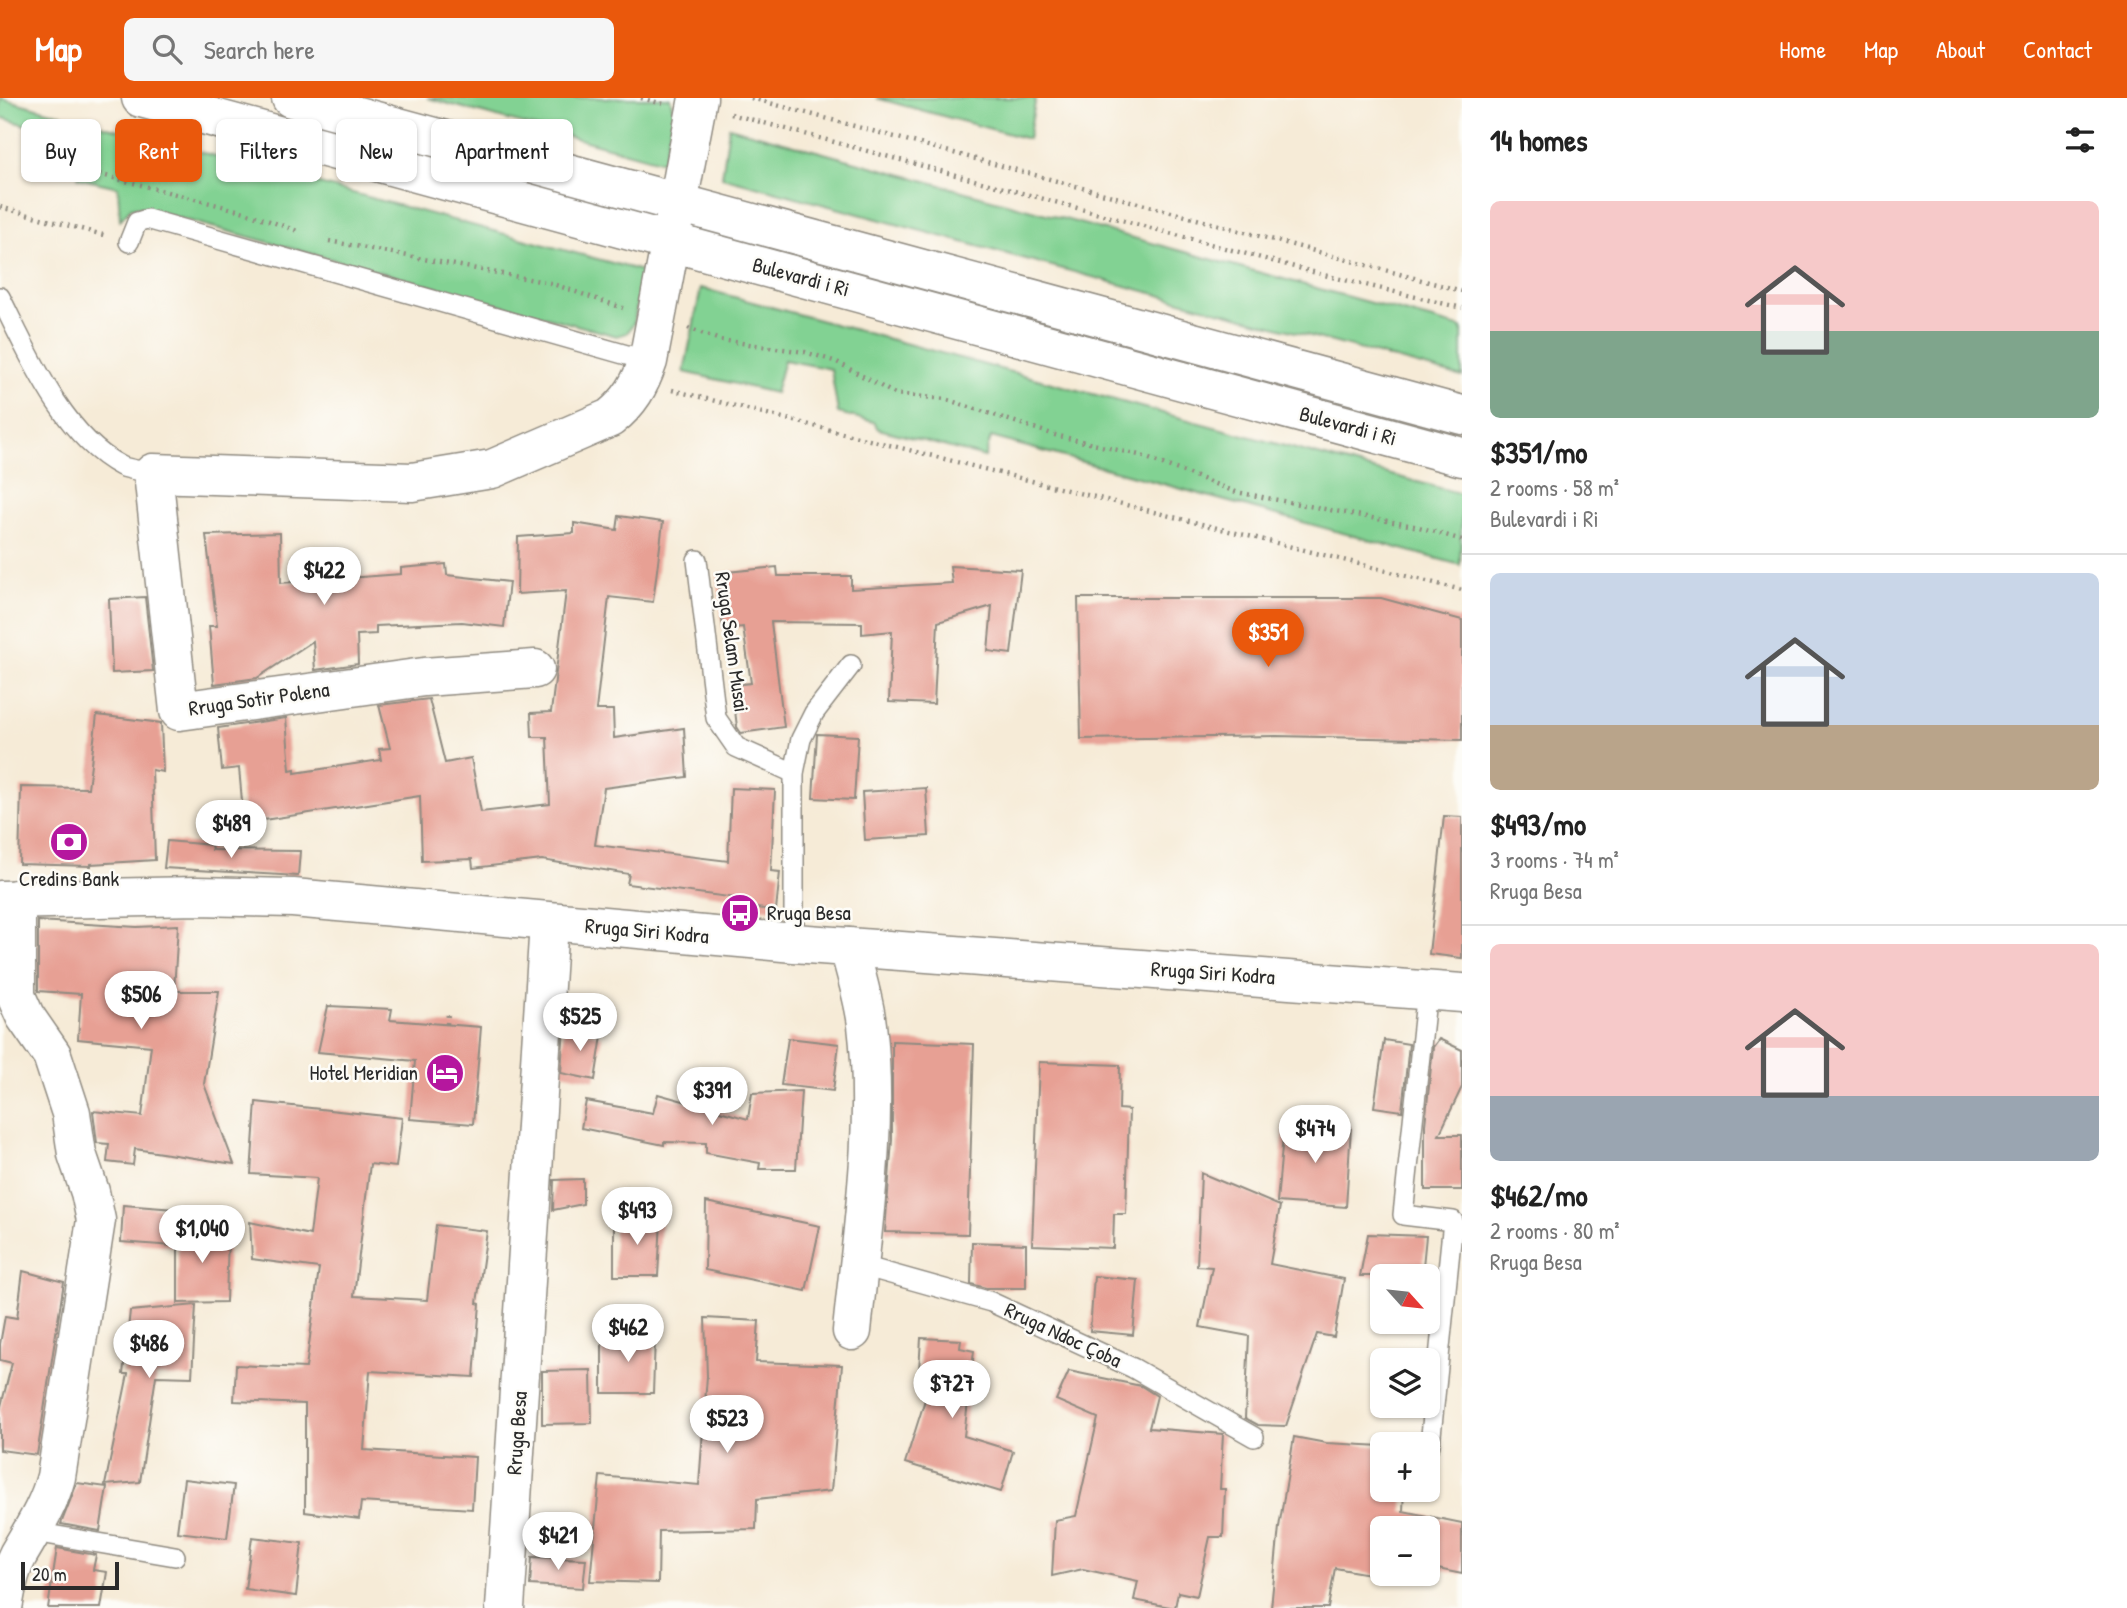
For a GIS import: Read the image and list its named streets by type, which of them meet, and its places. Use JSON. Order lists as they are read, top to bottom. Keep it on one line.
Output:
{"streets":{"street":["Bulevardi i Ri","Rruga Sotir Polena","Rruga Siri Kodra","Rruga Besa"],"lane":["Rruga Selam Musai","Rruga Ndoc Çoba"]},"crossings":[["Rruga Siri Kodra","Rruga Besa"]],"places":{"bank":["Credins Bank"],"bus stop":["Rruga Besa"],"hotel":["Hotel Meridian"]},"scale_bar":"20 m","north":"bottom right","page":{"header":"Map","search":"Search here","nav":["Home","Map","About","Contact"],"heading":"14 homes","chip":["Buy","Rent","Filters","New","Apartment"],"list":[{"name":"$351/mo","note":"2 rooms · 58 m² · Bulevardi i Ri"},{"name":"$493/mo","note":"3 rooms · 74 m² · Rruga Besa"},{"name":"$462/mo","note":"2 rooms · 80 m² · Rruga Besa"}],"price":["$422","$351","$489","$506","$525","$391","$474","$493","$1,040","$462","$486","$727","$523","$421"],"map_buttons":["+","−"],"scale":"20 m"}}
